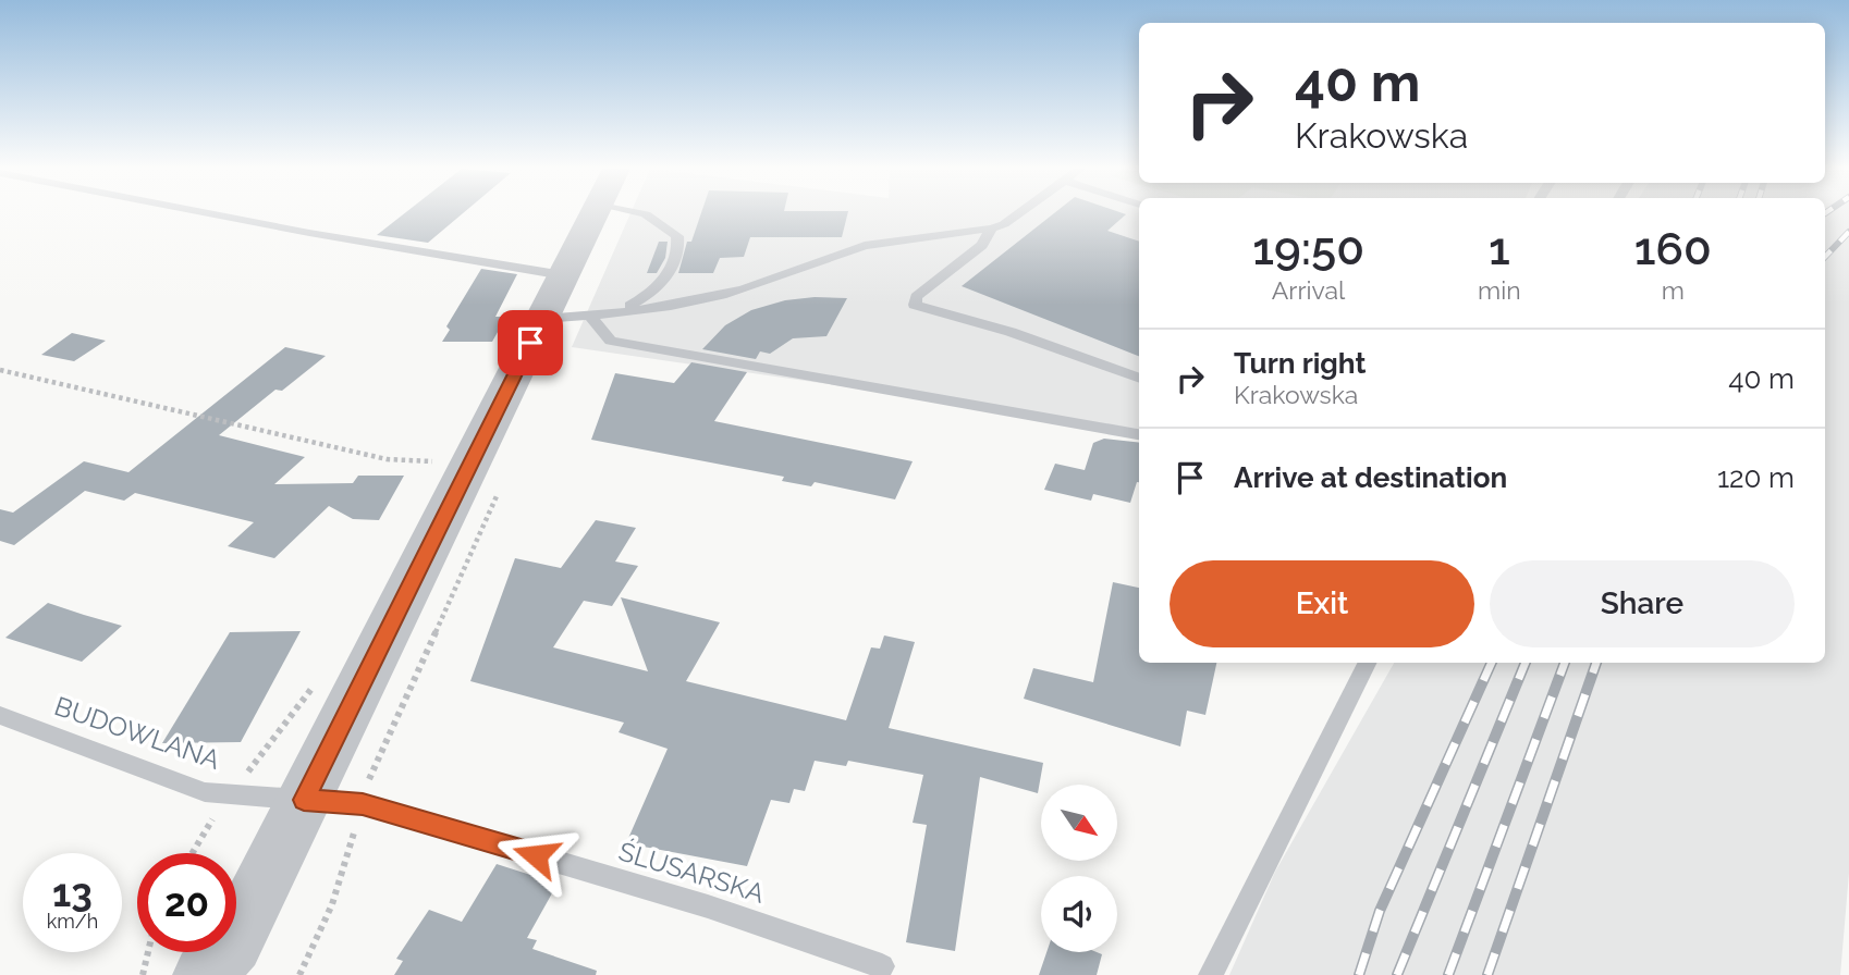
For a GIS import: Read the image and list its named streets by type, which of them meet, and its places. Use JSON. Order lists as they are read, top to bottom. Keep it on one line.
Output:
{"streets":{"lane":["BUDOWLANA","ŚLUSARSKA"]},"crossings":[["BUDOWLANA","ŚLUSARSKA"]],"north":"bottom right","page":{"turn":["40 m","Krakowska"],"eta":["19:50","Arrival","1","min","160","m"],"list":[{"name":"Turn right","note":"Krakowska","value":"40 m"},{"name":"Arrive at destination","value":"120 m"}],"buttons":["Exit","Share"],"speed":"13 km/h","limit":"20"}}
